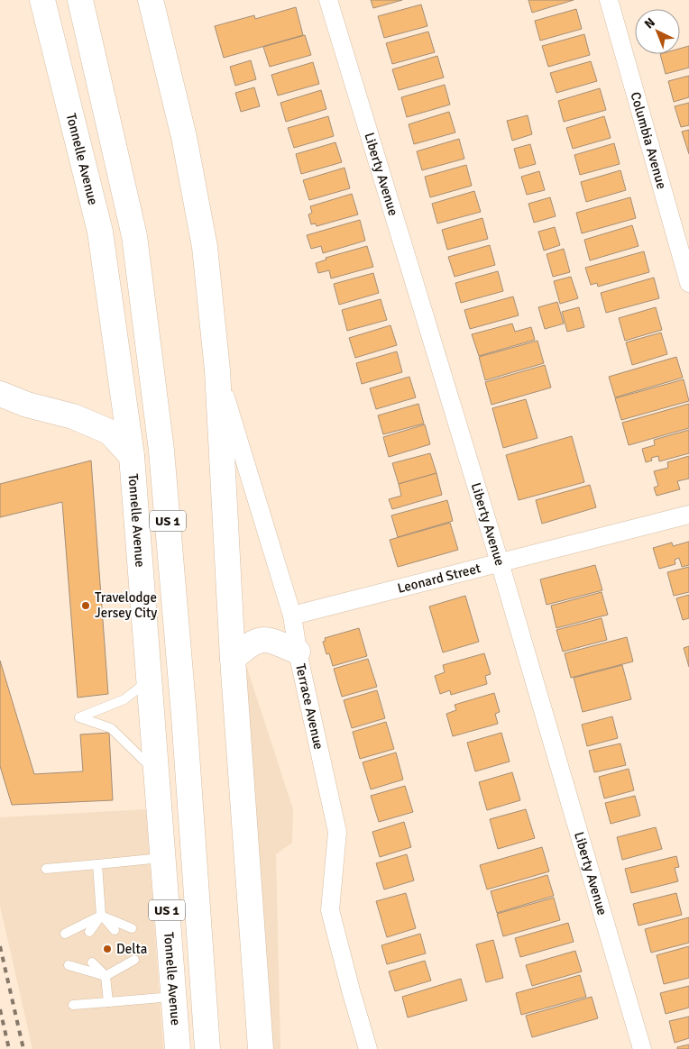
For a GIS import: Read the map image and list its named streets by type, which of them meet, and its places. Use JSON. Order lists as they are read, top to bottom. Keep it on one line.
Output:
{"streets":{"highway":["Tonnelle Avenue","US 1"],"street":["Columbia Avenue","Liberty Avenue","Leonard Street","Terrace Avenue"]},"crossings":[["Liberty Avenue","Leonard Street"],["Leonard Street","Terrace Avenue"]],"places":["Travelodge Jersey City","Delta"],"north":"top left"}
